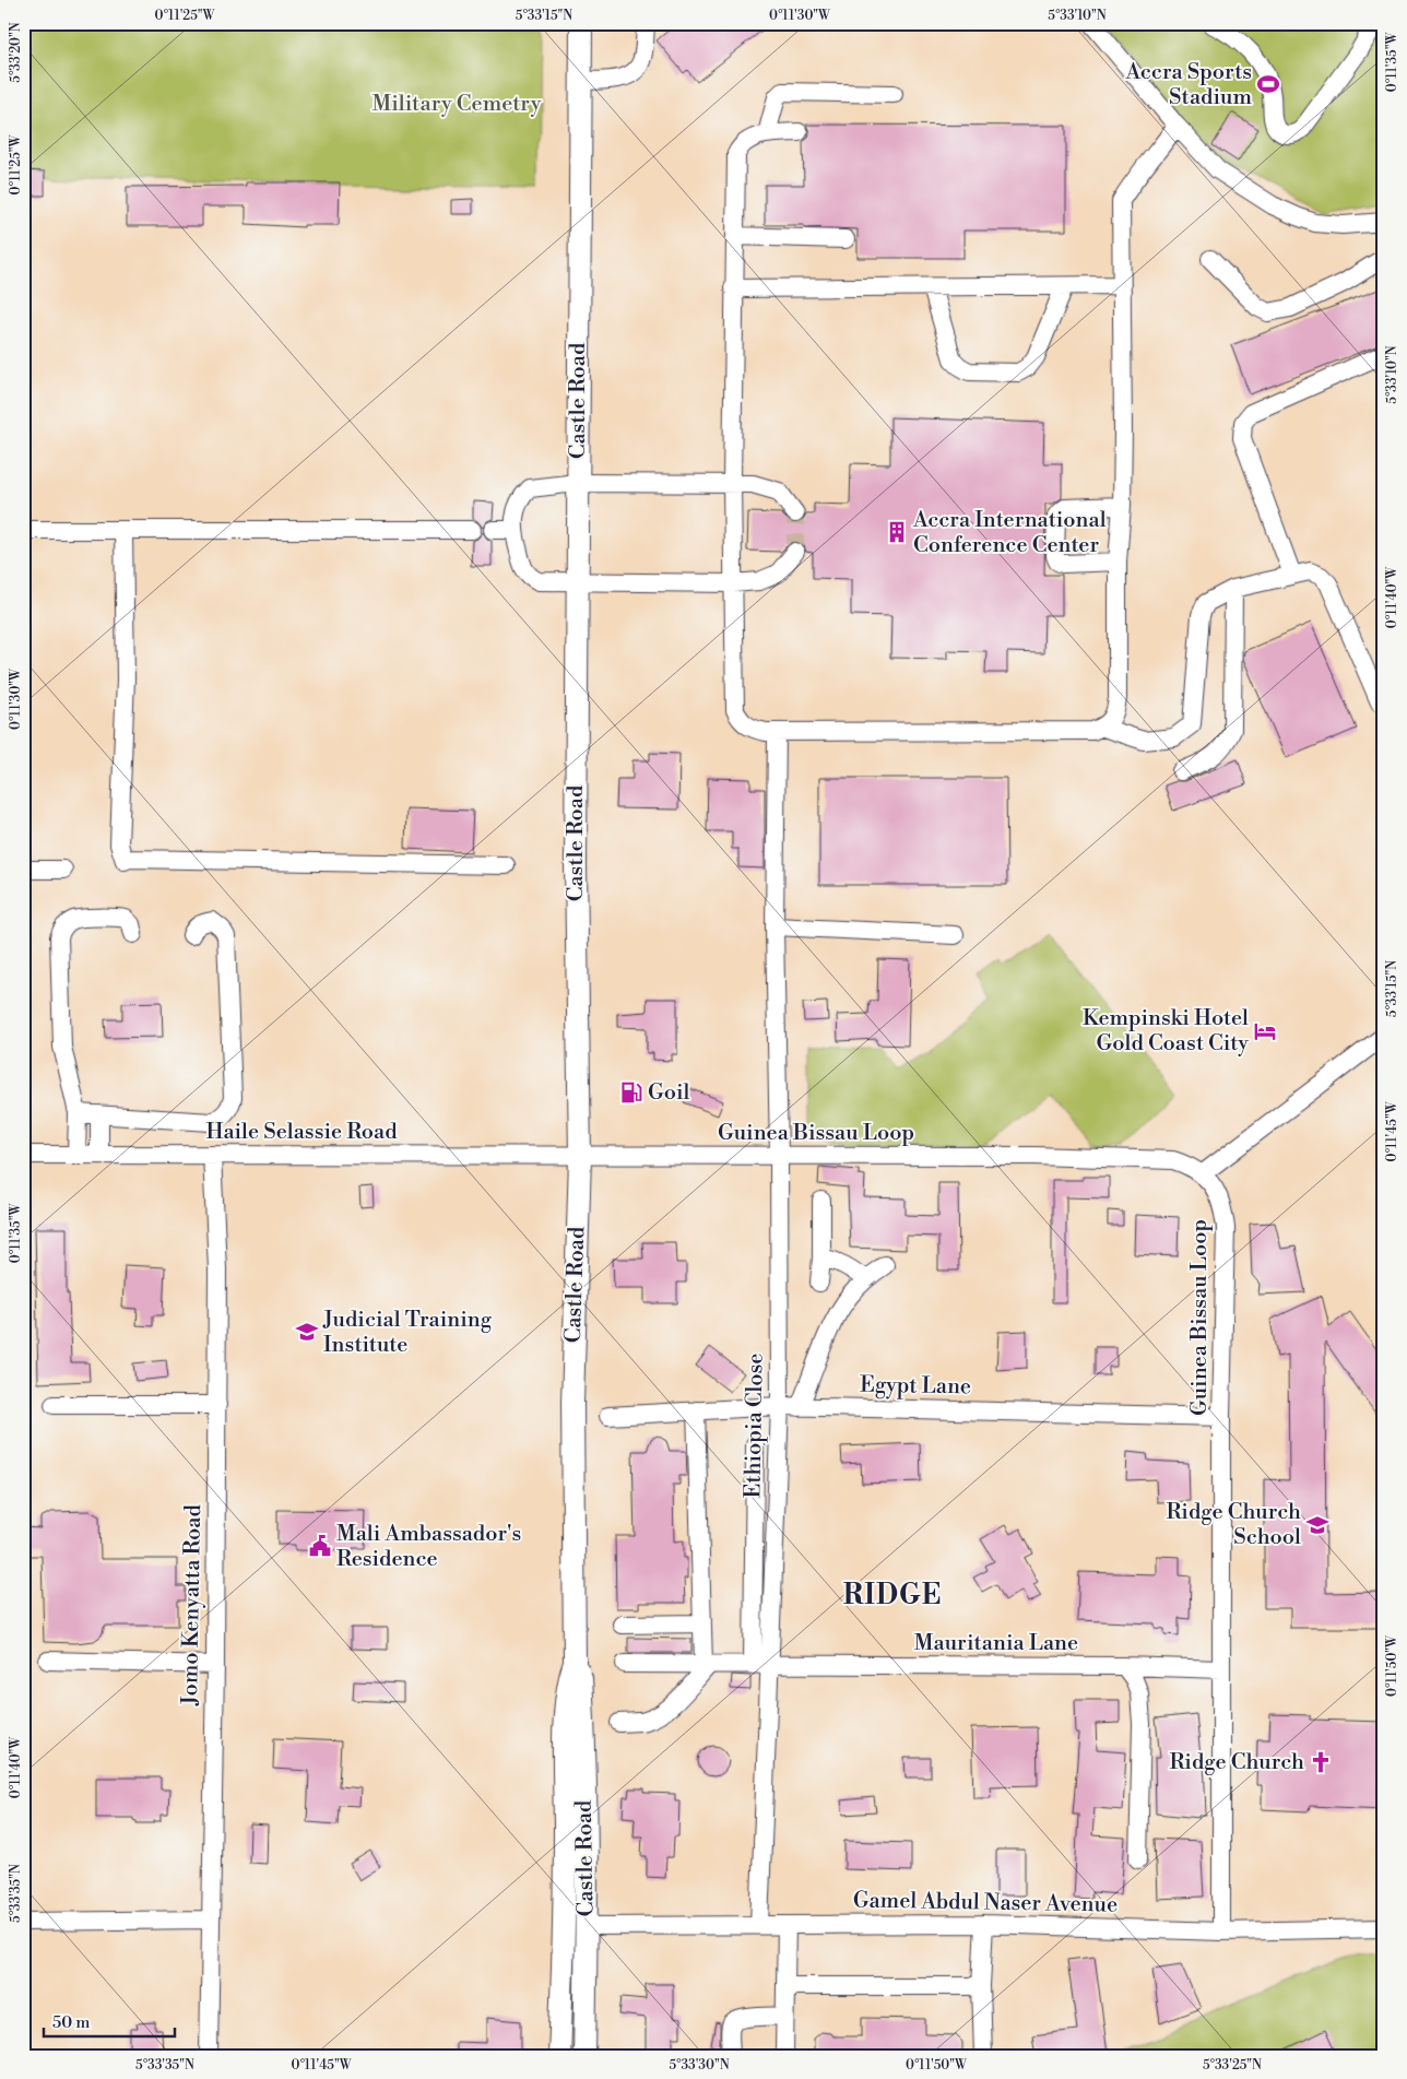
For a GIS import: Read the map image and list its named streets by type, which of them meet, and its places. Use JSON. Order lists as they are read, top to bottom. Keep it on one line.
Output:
{"streets":{"main road":["Castle Road"],"street":["Haile Selassie Road","Guinea Bissau Loop","Egypt Lane","Ethiopia Close","Jomo Kenyatta Road","Mauritania Lane","Gamel Abdul Naser Avenue"]},"crossings":[["Castle Road","Haile Selassie Road"],["Castle Road","Guinea Bissau Loop"],["Castle Road","Gamel Abdul Naser Avenue"],["Haile Selassie Road","Guinea Bissau Loop"],["Haile Selassie Road","Jomo Kenyatta Road"],["Guinea Bissau Loop","Egypt Lane"],["Guinea Bissau Loop","Ethiopia Close"],["Guinea Bissau Loop","Mauritania Lane"],["Guinea Bissau Loop","Gamel Abdul Naser Avenue"],["Egypt Lane","Ethiopia Close"],["Ethiopia Close","Mauritania Lane"],["Ethiopia Close","Gamel Abdul Naser Avenue"]],"districts":["RIDGE"],"parks":["Military Cemetry"],"places":{"sports":["Accra Sports Stadium"],"building":["Accra International Conference Center"],"hotel":["Kempinski Hotel Gold Coast City"],"fuel station":["Goil"],"school or university":["Judicial Training Institute","Ridge Church School"],"public building":["Mali Ambassador's Residence"],"church":["Ridge Church"]},"scale_bar":"50 m","coordinates":["0°11'25\"W","5°33'15\"N","0°11'30\"W","5°33'10\"N","5°33'20\"N","0°11'35\"W","0°11'40\"W","0°11'45\"W","0°11'50\"W","5°33'35\"N","5°33'30\"N","5°33'25\"N"]}
